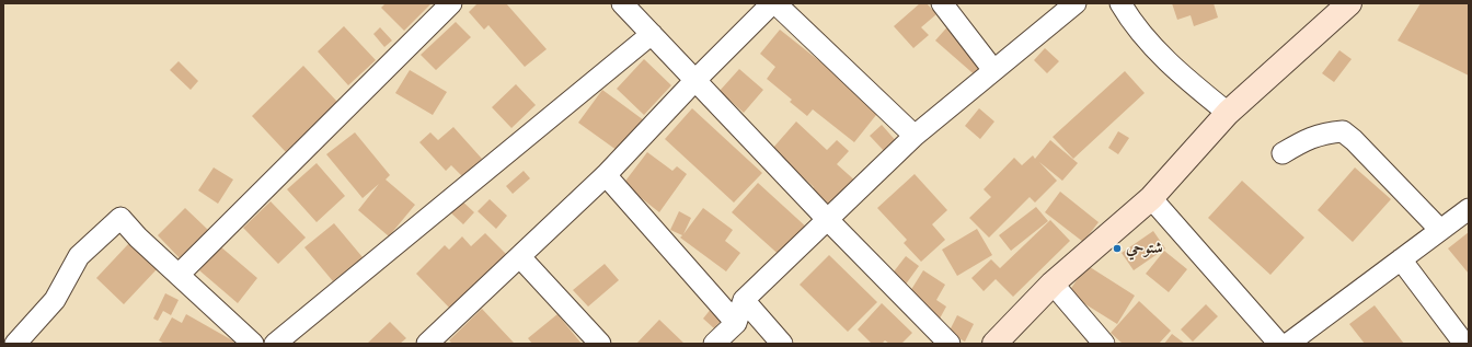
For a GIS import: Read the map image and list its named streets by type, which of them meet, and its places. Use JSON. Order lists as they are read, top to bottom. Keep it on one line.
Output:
{"places":["شتوحي"]}
